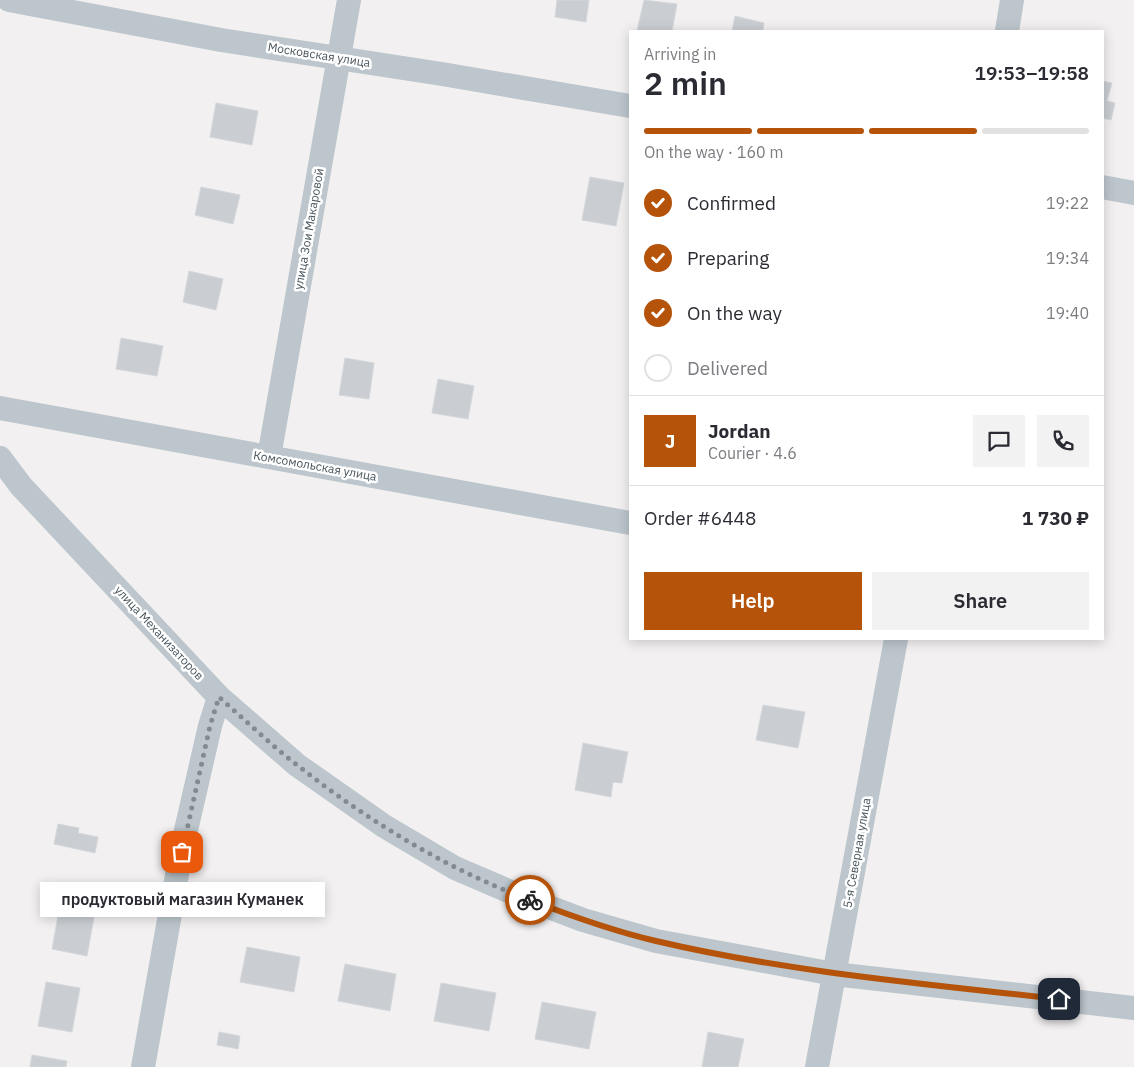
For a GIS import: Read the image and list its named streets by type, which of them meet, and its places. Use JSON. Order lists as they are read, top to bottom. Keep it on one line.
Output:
{"streets":{"street":["Московская улица","улица Зои Макаровой","Комсомольская улица","улица Механизаторов","5-я Северная улица"]},"crossings":[["Московская улица","улица Зои Макаровой"],["улица Зои Макаровой","Комсомольская улица"],["улица Механизаторов","5-я Северная улица"]],"places":["продуктовый магазин Куманек"],"page":{"heading":["2 min","Arriving in","19:53–19:58"],"panel":["Jordan","Courier · 4.6","Order #6448","1 730 ₽"],"bar":"On the way · 160 m","list":[["Confirmed","19:22"],["Preparing","19:34"],["On the way","19:40"],"Delivered"],"round":"J","buttons":["Help","Share"],"bubble":"продуктовый магазин Куманек"}}
